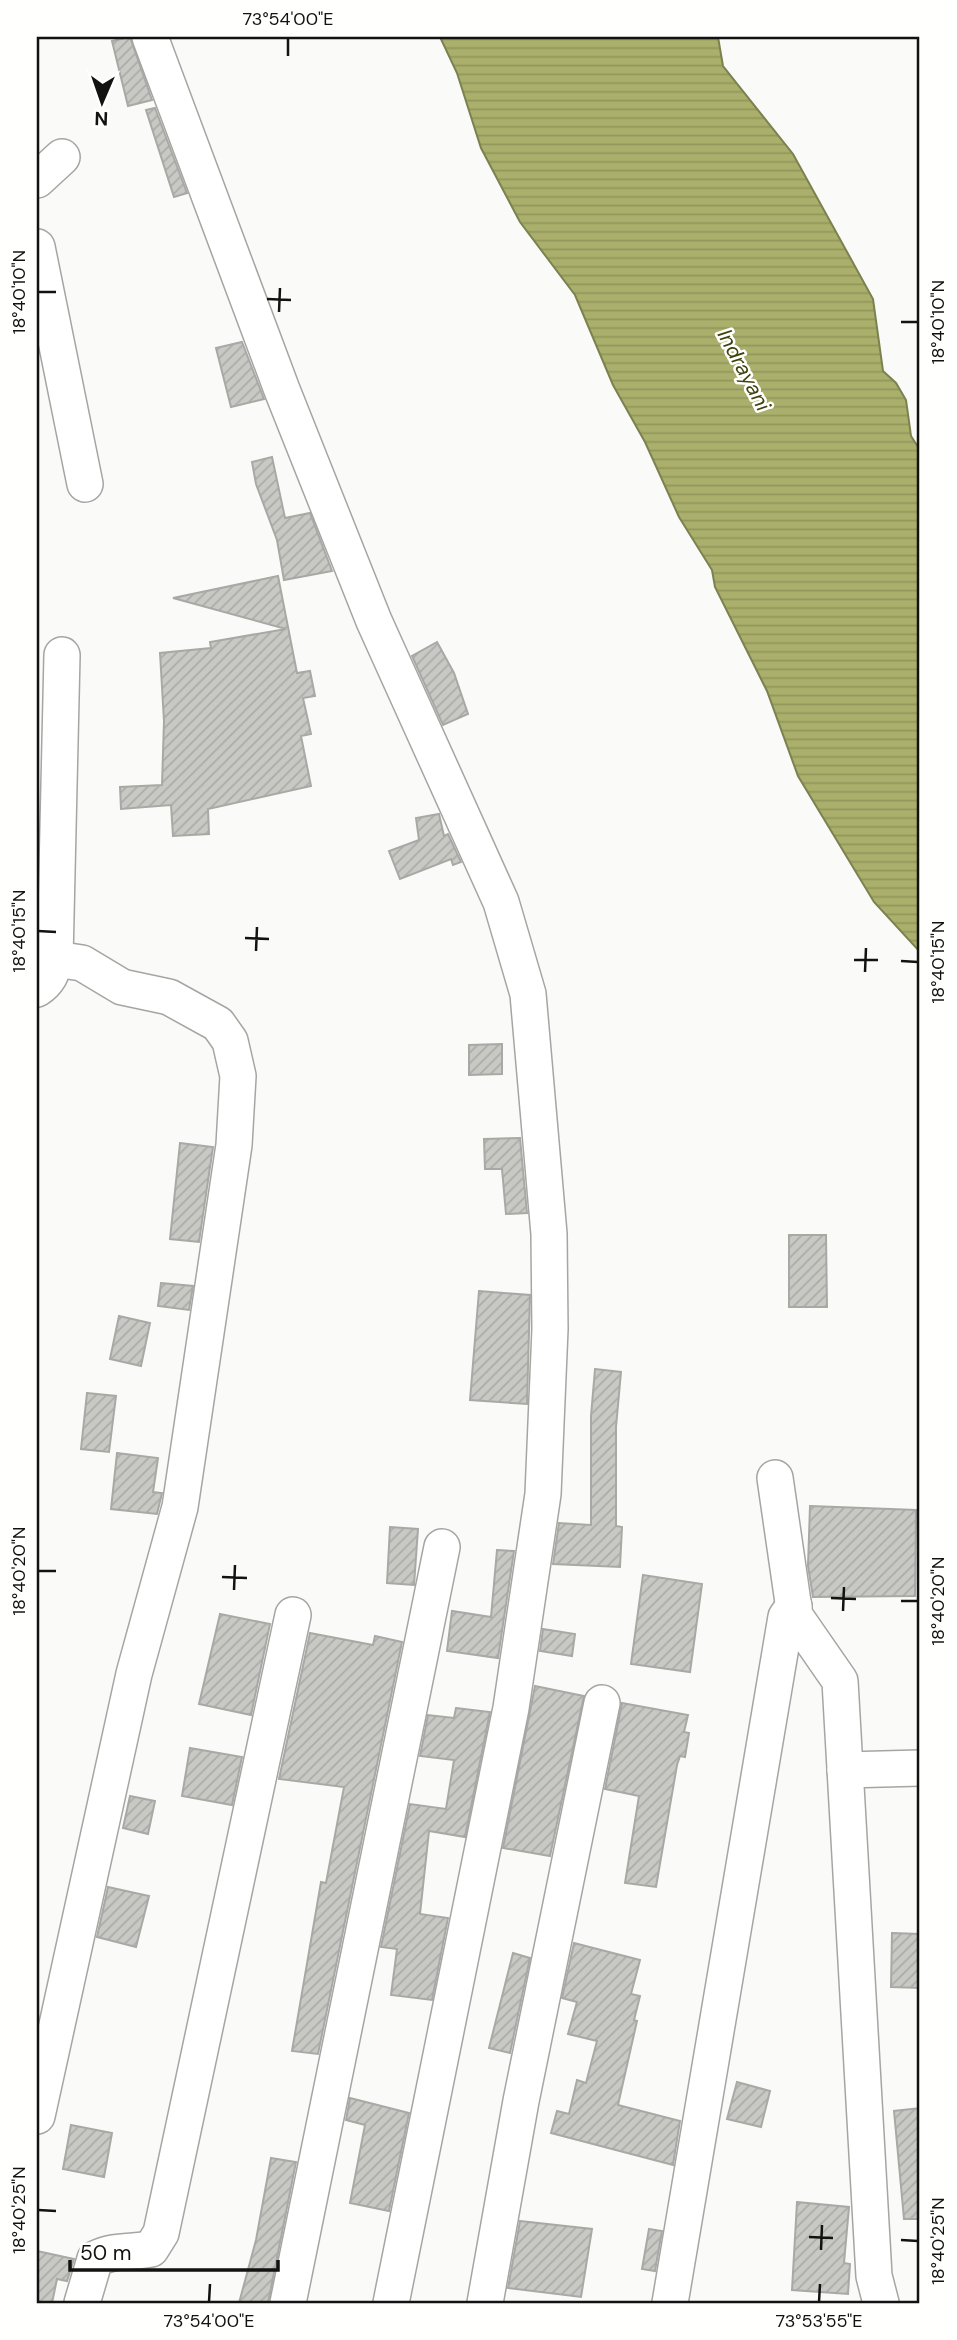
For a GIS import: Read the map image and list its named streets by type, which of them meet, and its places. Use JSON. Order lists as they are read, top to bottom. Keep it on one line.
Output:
{"water":["Indrayani"],"scale_bar":"50 m","north":"bottom","coordinates":["73°54'00\"E","18°40'10\"N","18°40'15\"N","18°40'20\"N","18°40'25\"N","73°53'55\"E"]}
